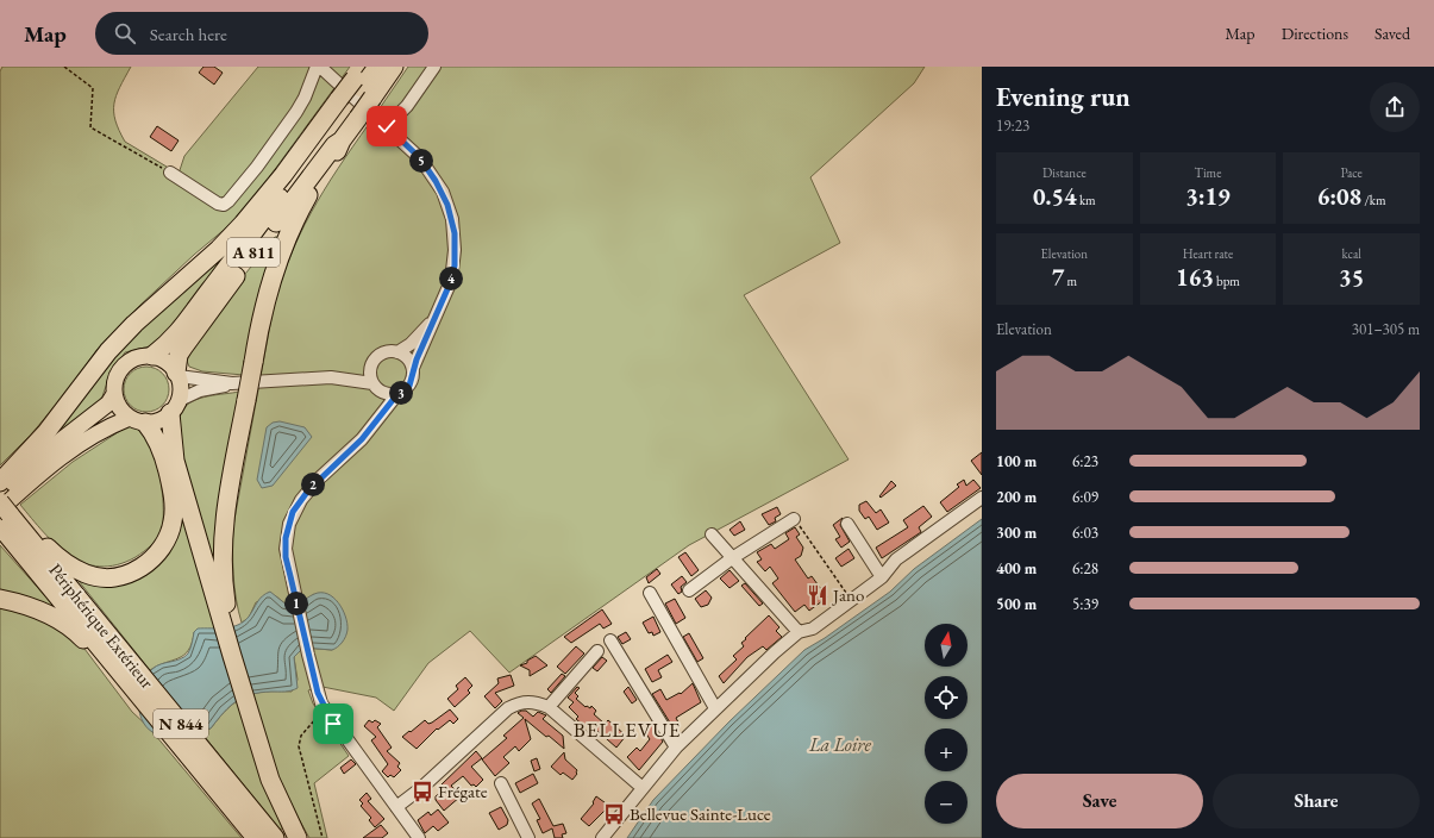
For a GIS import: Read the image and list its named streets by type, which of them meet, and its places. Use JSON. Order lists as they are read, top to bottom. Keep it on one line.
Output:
{"streets":{"highway":["A 811","Périphérique Extérieur","N 844"]},"crossings":[["Périphérique Extérieur","N 844"]],"districts":["BELLEVUE"],"water":["La Loire"],"places":{"restaurant":["Jano"],"bus stop":["Frégate","Bellevue Sainte-Luce"]},"north":"top","page":{"header":"Map","search":"Search here","nav":["Map","Directions","Saved"],"heading":["Evening run","19:23"],"stats":[["Distance","0.54 km"],["Time","3:19"],["Pace","6:08 /km"],["Elevation","7 m"],["Heart rate","163 bpm"],["kcal","35"]],"pins":["5","4","3","2","1"],"chart":["Elevation","301–305 m"],"list":[{"name":"100 m","note":"6:23"},{"name":"200 m","note":"6:09"},{"name":"300 m","note":"6:03"},{"name":"400 m","note":"6:28"},{"name":"500 m","note":"5:39"}],"map_buttons":["+","−"],"buttons":["Save","Share"]}}
